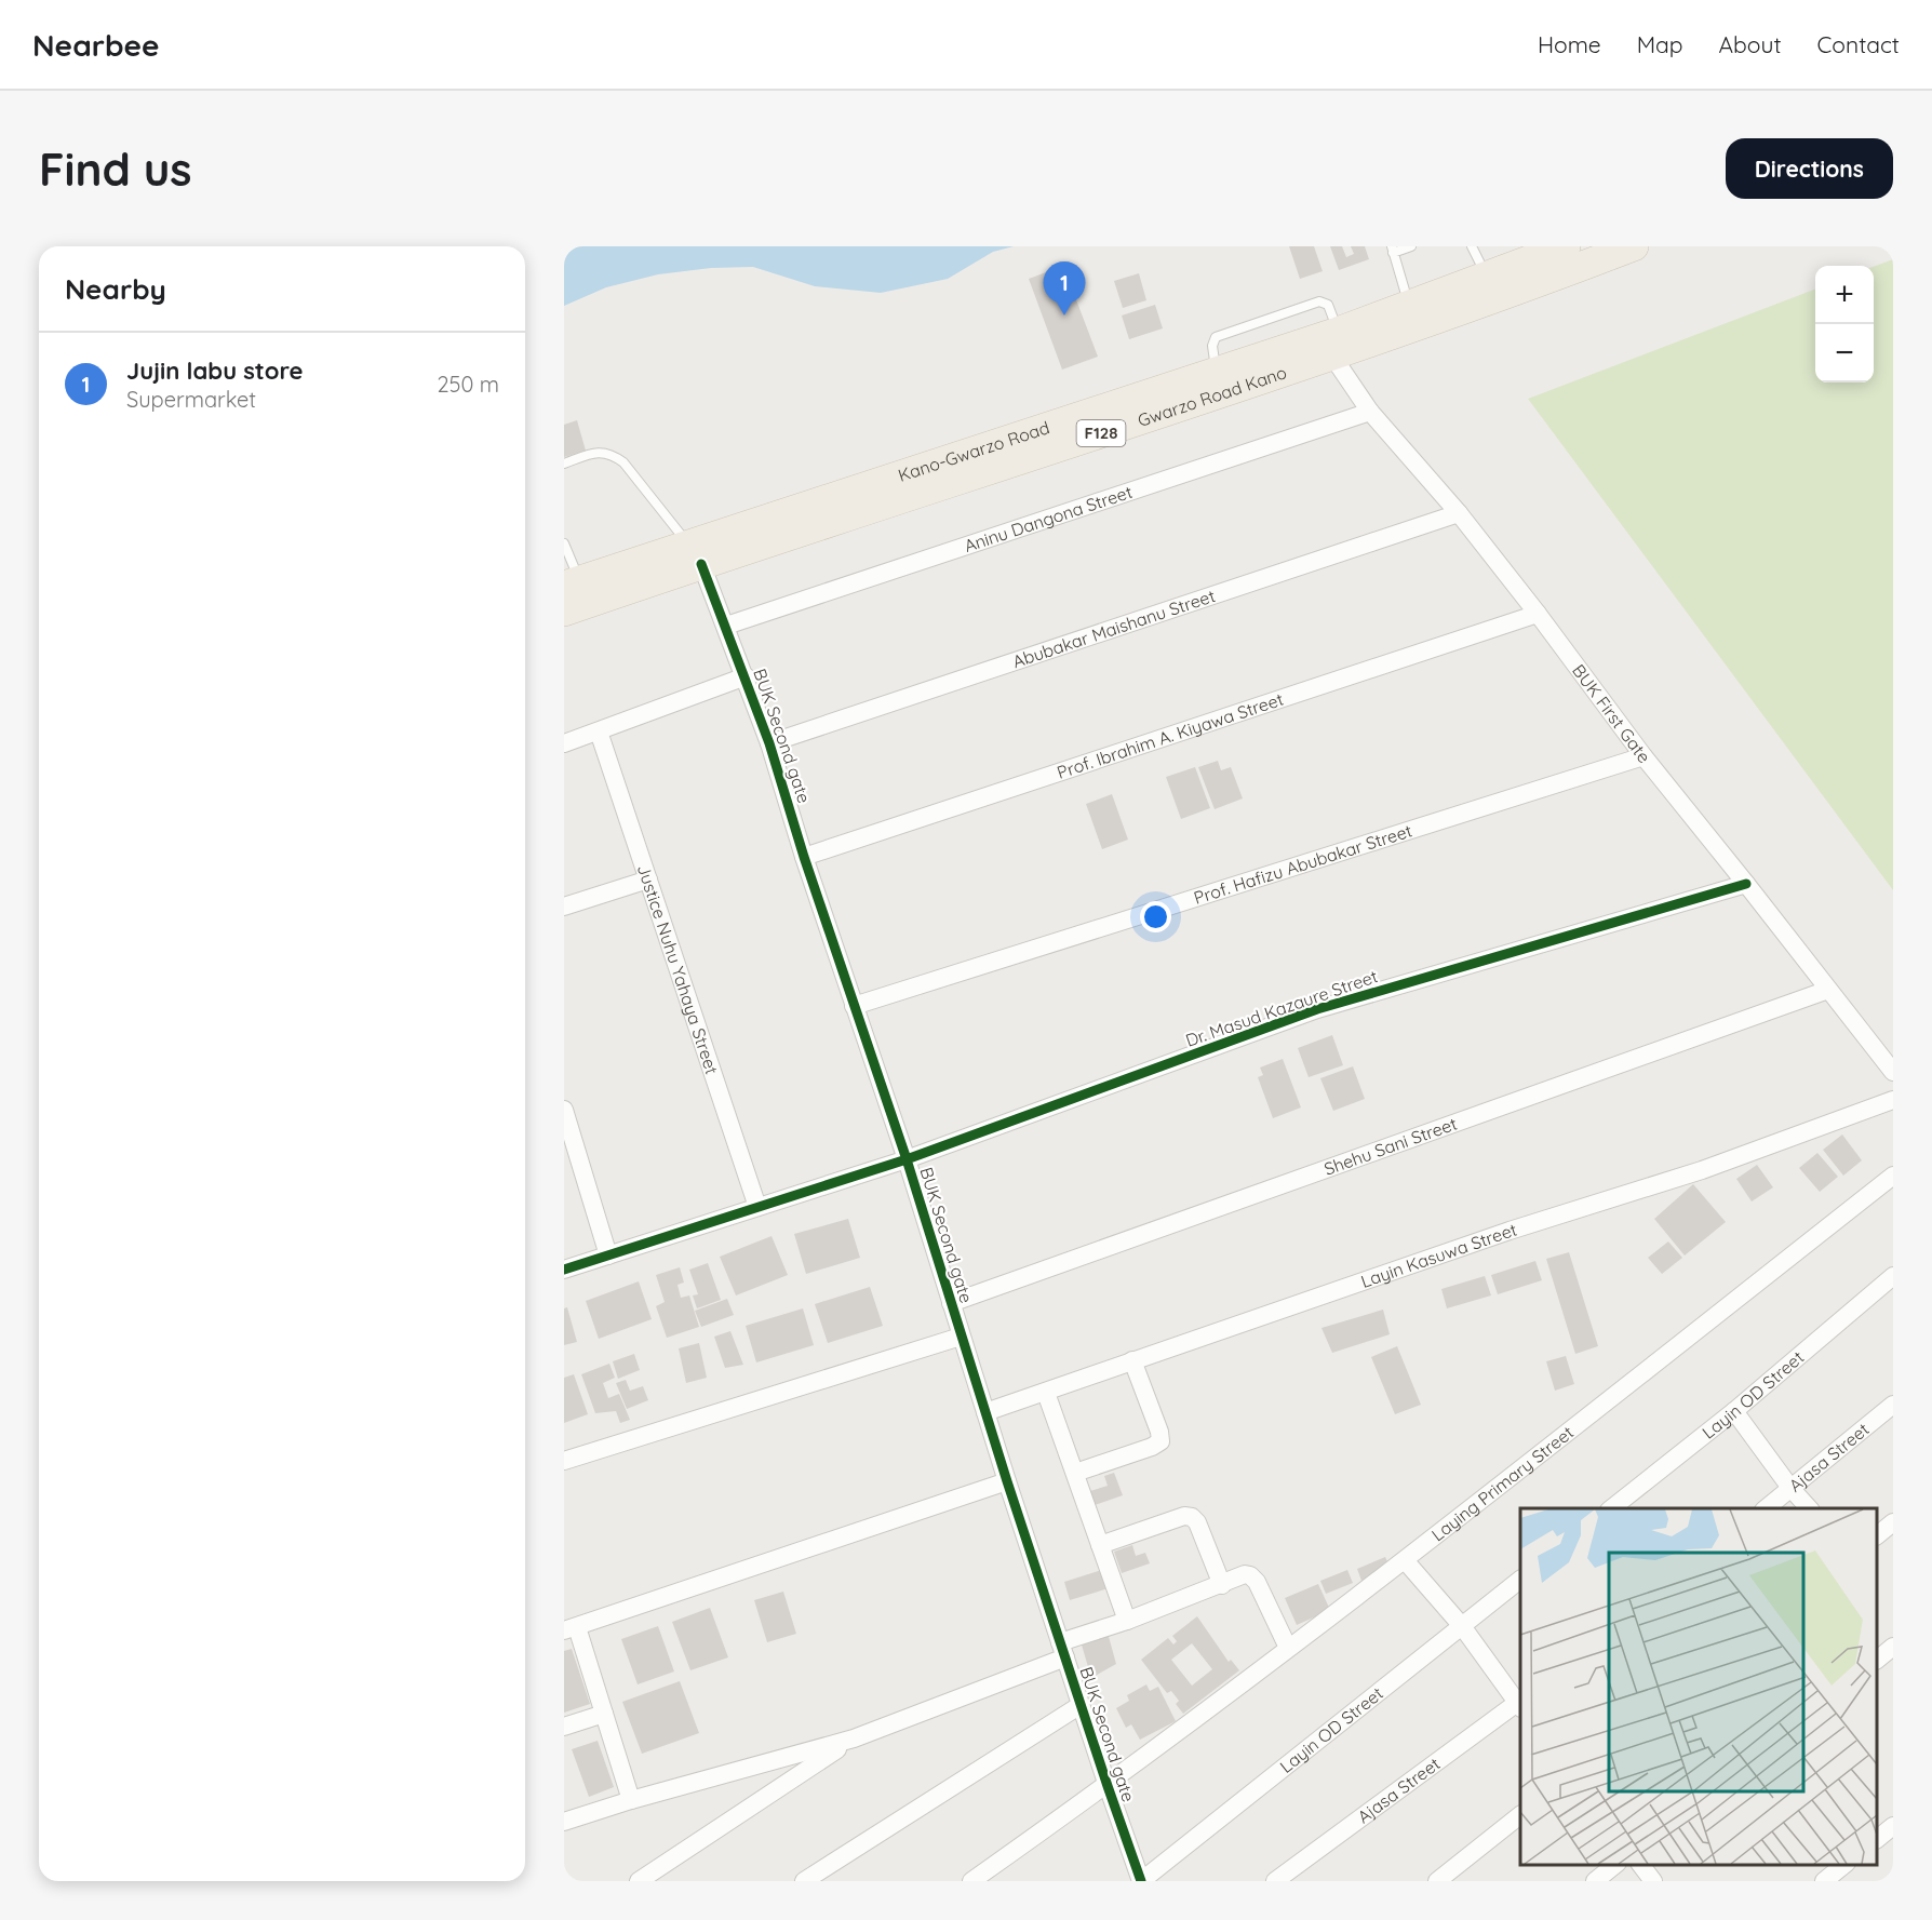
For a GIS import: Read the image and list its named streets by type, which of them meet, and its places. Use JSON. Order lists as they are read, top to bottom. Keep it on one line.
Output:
{"streets":{"main road":["Gwarzo Road Kano","F128","Kano-Gwarzo Road"],"street":["Aninu Dangona Street","Abubakar Maishanu Street","BUK First Gate","Prof. Ibrahim A. Kiyawa Street","BUK Second gate","Prof. Hafizu Abubakar Street","Justice Nuhu Yahaya Street","Dr. Masud Kazaure Street","Shehu Sani Street","Layin Kasuwa Street","Layin OD Street","Ajasa Street","Laying Primary Street"]},"crossings":[["Gwarzo Road Kano","Kano-Gwarzo Road"],["Gwarzo Road Kano","BUK First Gate"],["Gwarzo Road Kano","BUK Second gate"],["Kano-Gwarzo Road","BUK First Gate"],["Kano-Gwarzo Road","BUK Second gate"],["Aninu Dangona Street","BUK First Gate"],["Aninu Dangona Street","BUK Second gate"],["Abubakar Maishanu Street","BUK First Gate"],["Abubakar Maishanu Street","BUK Second gate"],["BUK First Gate","Prof. Ibrahim A. Kiyawa Street"],["BUK First Gate","Prof. Hafizu Abubakar Street"],["BUK First Gate","Dr. Masud Kazaure Street"],["BUK First Gate","Shehu Sani Street"],["Prof. Ibrahim A. Kiyawa Street","BUK Second gate"],["BUK Second gate","Prof. Hafizu Abubakar Street"],["BUK Second gate","Dr. Masud Kazaure Street"],["BUK Second gate","Shehu Sani Street"],["BUK Second gate","Layin Kasuwa Street"],["BUK Second gate","Layin OD Street"],["BUK Second gate","Laying Primary Street"],["Justice Nuhu Yahaya Street","Dr. Masud Kazaure Street"]],"page":{"header":"Nearbee","nav":["Home","Map","About","Contact"],"buttons":"Directions","title":"Find us","heading":"Nearby","pins":"1","map_buttons":["+","−"],"list":[{"mark":"1","name":"Jujin labu store","note":"Supermarket","value":"250 m"}]}}
